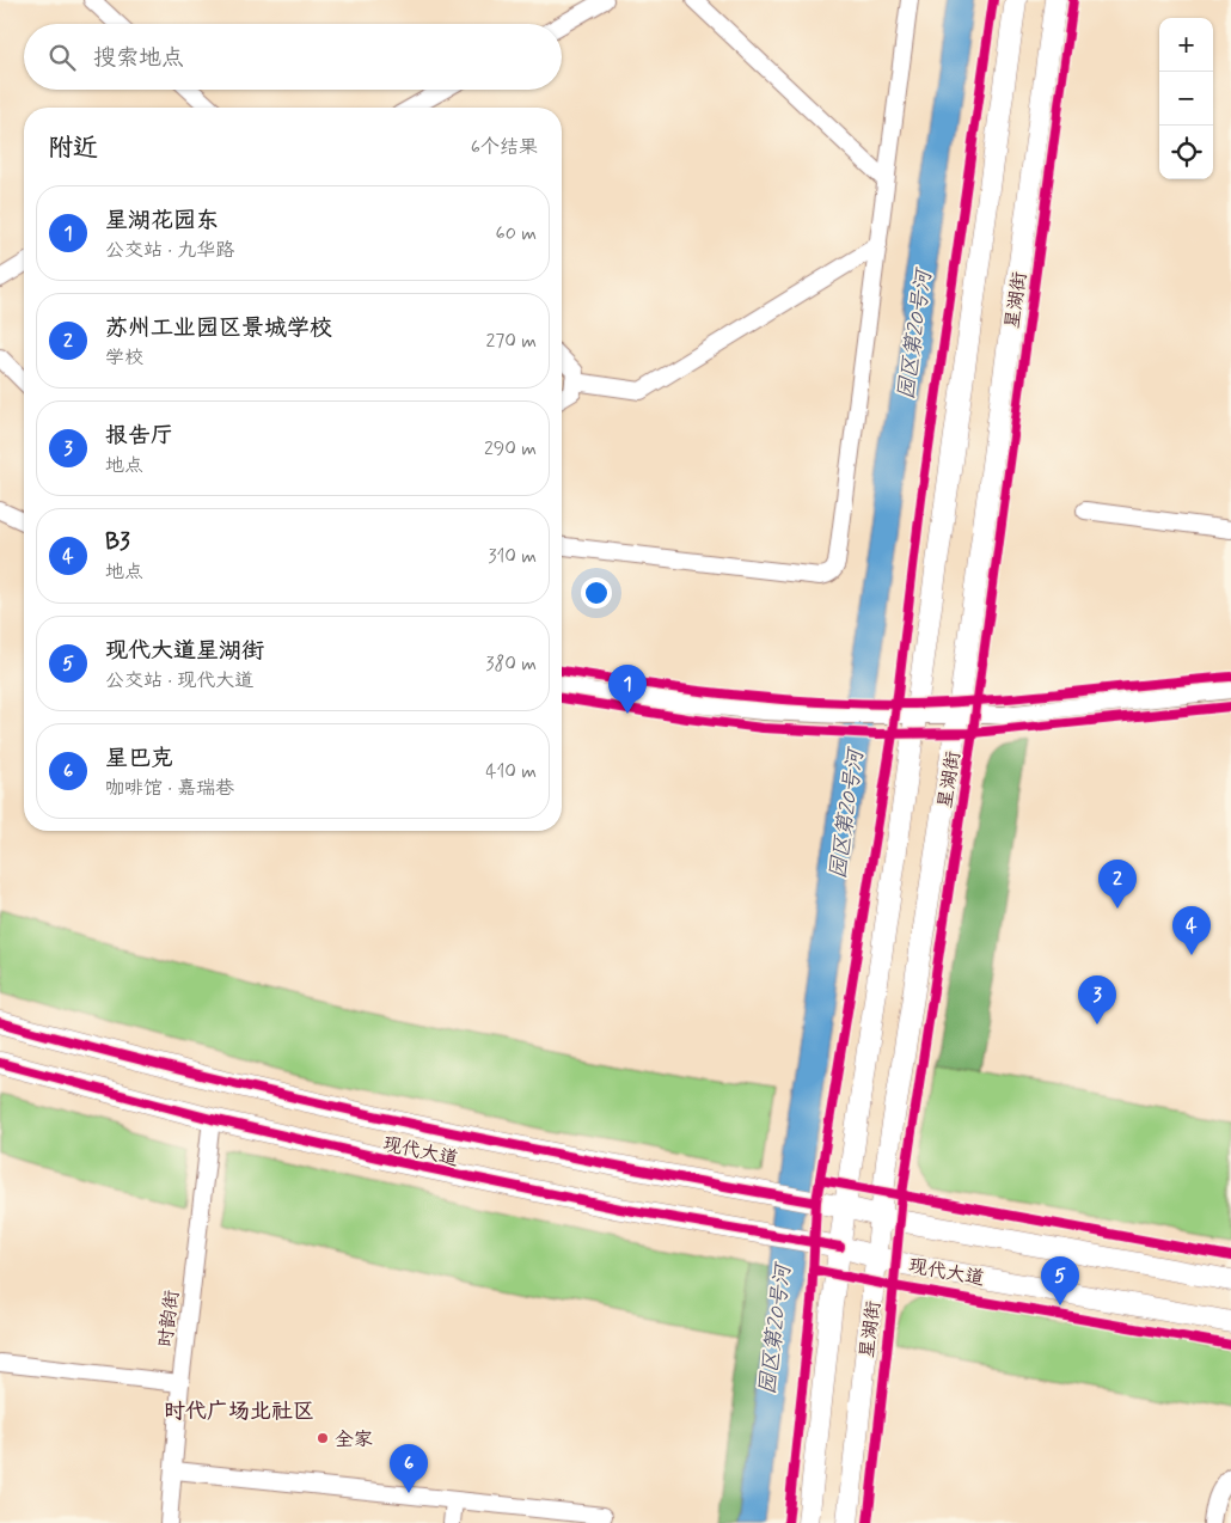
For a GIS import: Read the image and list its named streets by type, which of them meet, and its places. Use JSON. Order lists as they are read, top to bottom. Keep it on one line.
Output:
{"streets":{"main road":["星湖街","现代大道"],"street":["时韵街"]},"crossings":[["星湖街","现代大道"],["现代大道","时韵街"]],"districts":["时代广场北社区"],"water":["园区第20号河"],"places":["全家"],"page":{"map_buttons":["+","−"],"search":"搜索地点","heading":["附近","6个结果"],"list":[{"mark":"1","name":"星湖花园东","note":"公交站 · 九华路","value":"60 m"},{"mark":"2","name":"苏州工业园区景城学校","note":"学校","value":"270 m"},{"mark":"3","name":"报告厅","note":"地点","value":"290 m"},{"mark":"4","name":"B3","note":"地点","value":"310 m"},{"mark":"5","name":"现代大道星湖街","note":"公交站 · 现代大道","value":"380 m"},{"mark":"6","name":"星巴克","note":"咖啡馆 · 嘉瑞巷","value":"410 m"}],"pins":["1","2","4","3","5","6"]}}
